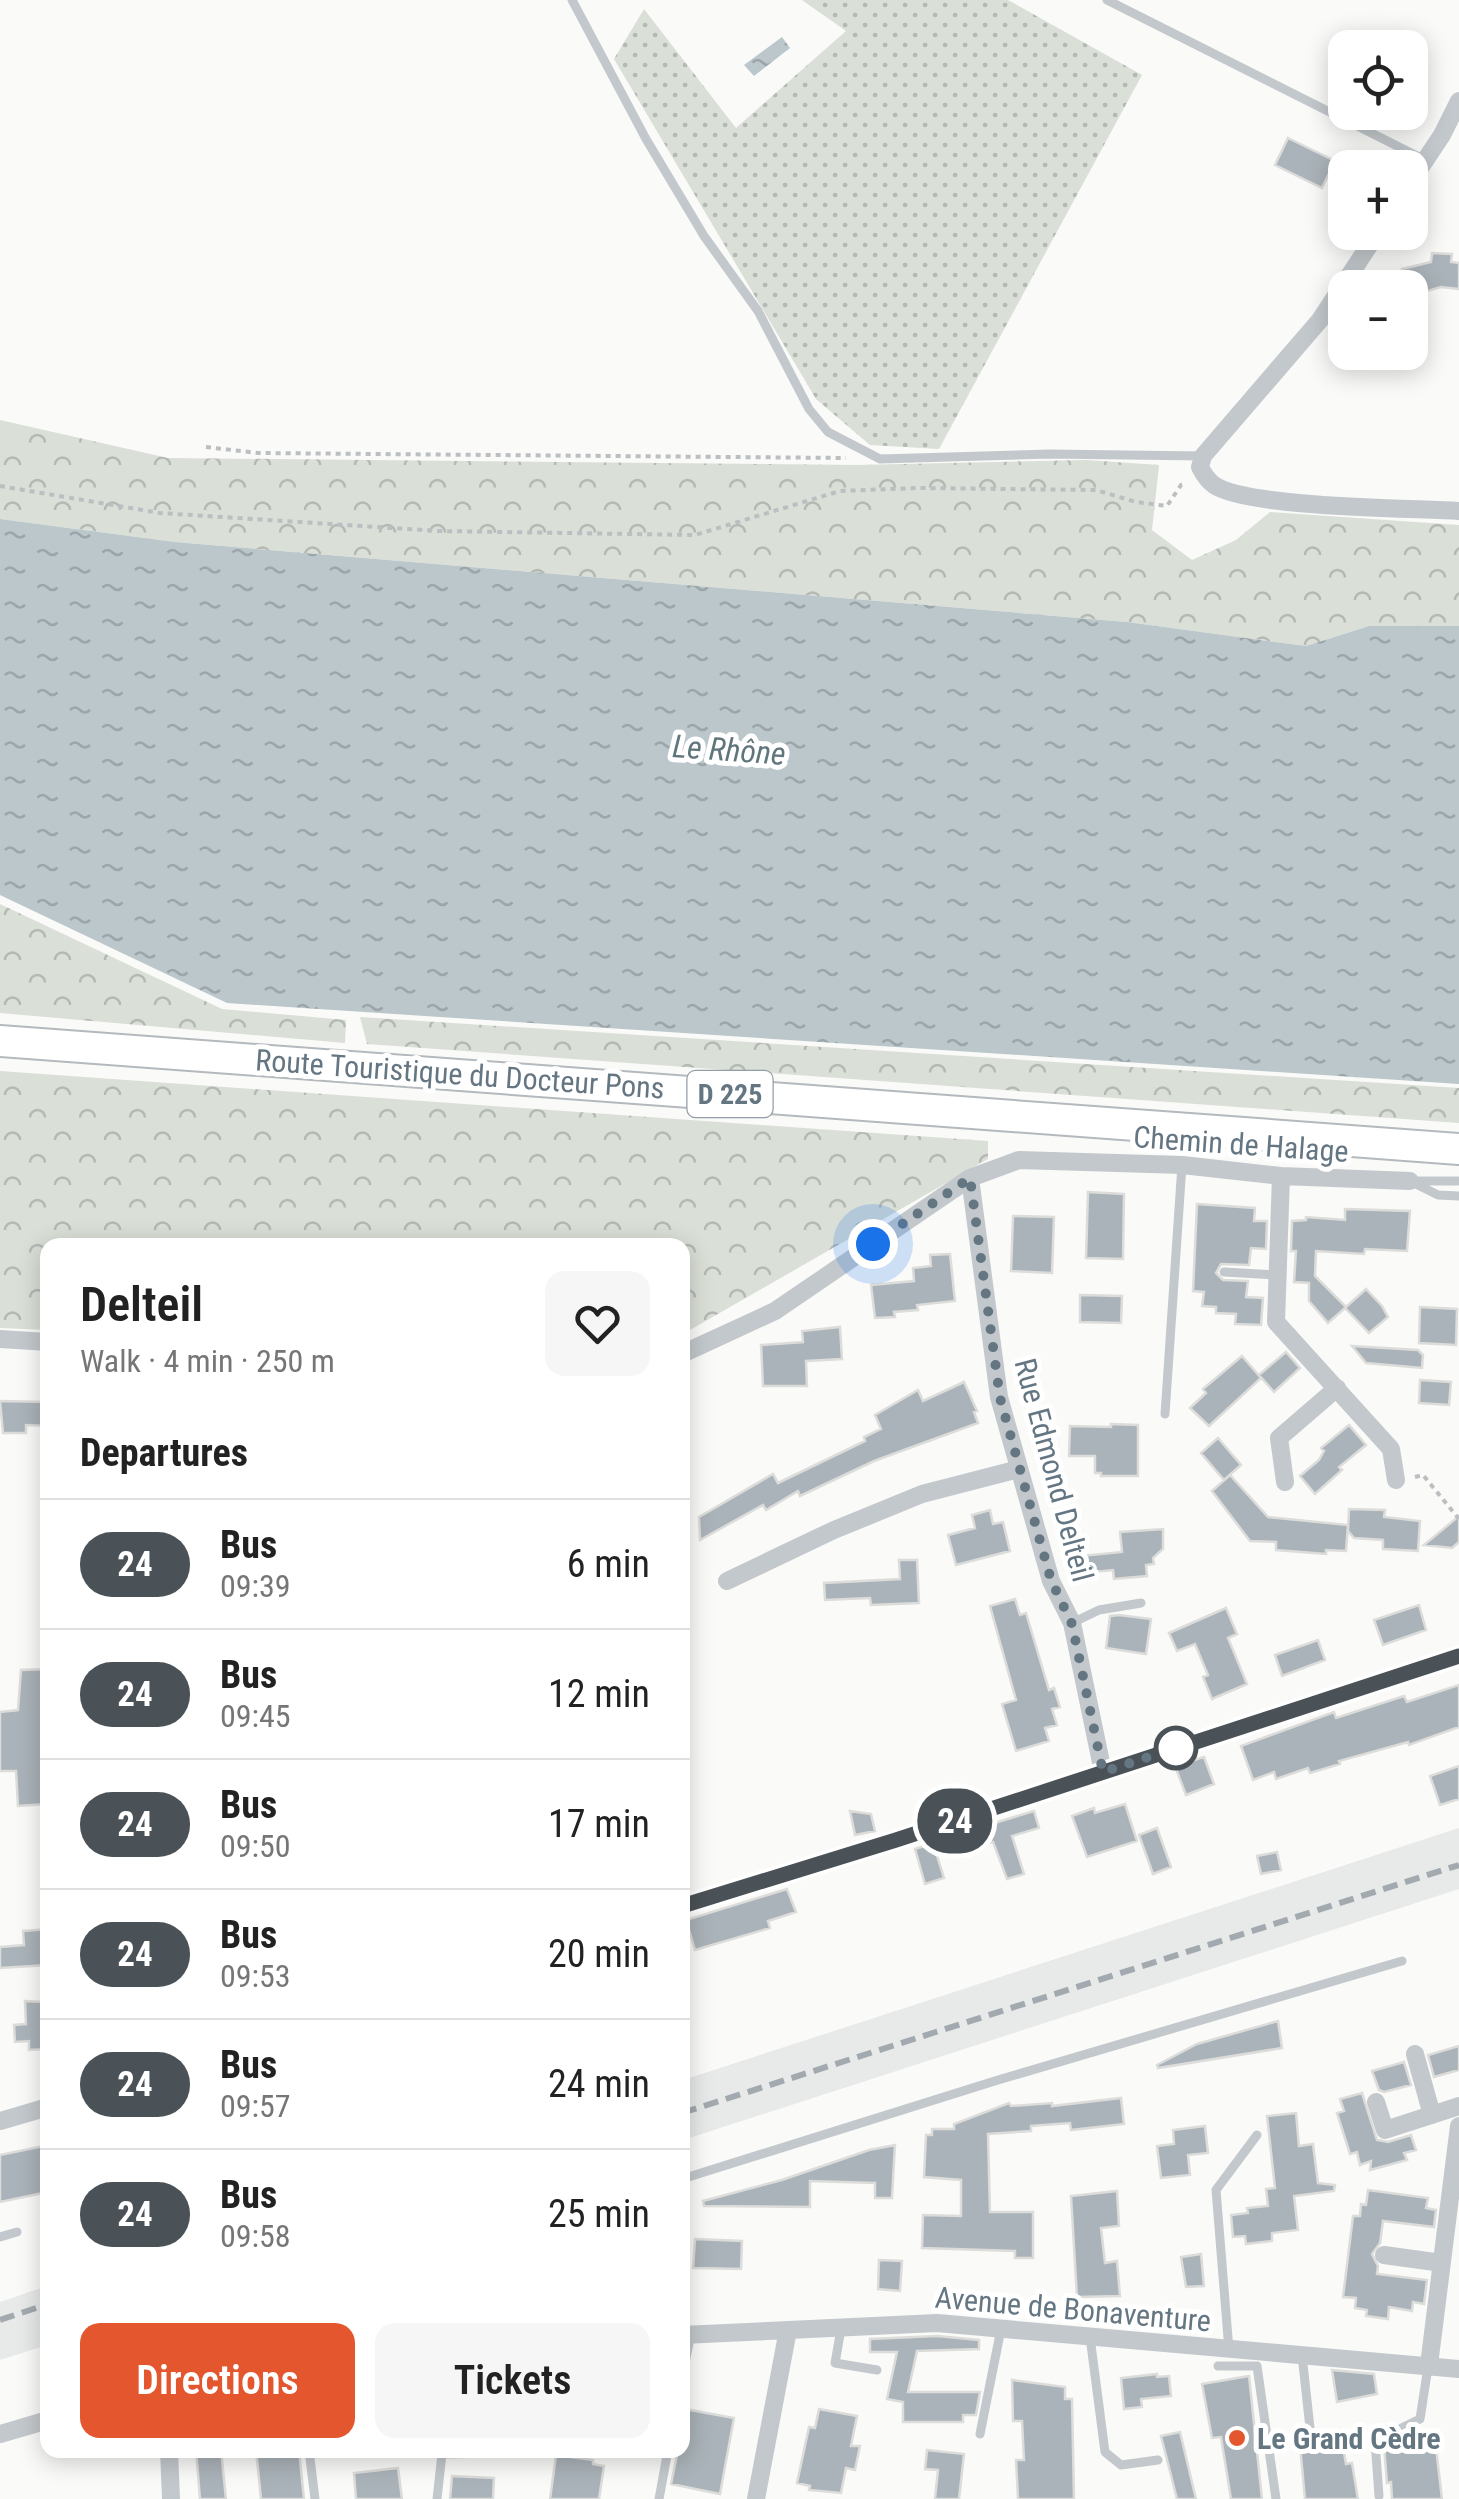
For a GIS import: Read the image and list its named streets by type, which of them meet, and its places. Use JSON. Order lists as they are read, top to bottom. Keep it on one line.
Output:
{"streets":{"highway":["Route Touristique du Docteur Pons","D 225"],"street":["Chemin de Halage","Rue Edmond Delteil","Avenue de Bonaventure"]},"crossings":[["Chemin de Halage","Rue Edmond Delteil"]],"water":["Le Rhône"],"places":["Le Grand Cèdre"],"lines":["bus line 24"],"page":{"on_map":"24","map_buttons":["+","−"],"heading":[["Delteil","Walk · 4 min · 250 m"],"Departures"],"list":[{"mark":"24","name":"Bus","note":"09:39","value":"6 min"},{"mark":"24","name":"Bus","note":"09:45","value":"12 min"},{"mark":"24","name":"Bus","note":"09:50","value":"17 min"},{"mark":"24","name":"Bus","note":"09:53","value":"20 min"},{"mark":"24","name":"Bus","note":"09:57","value":"24 min"},{"mark":"24","name":"Bus","note":"09:58","value":"25 min"}],"buttons":["Directions","Tickets"]}}
